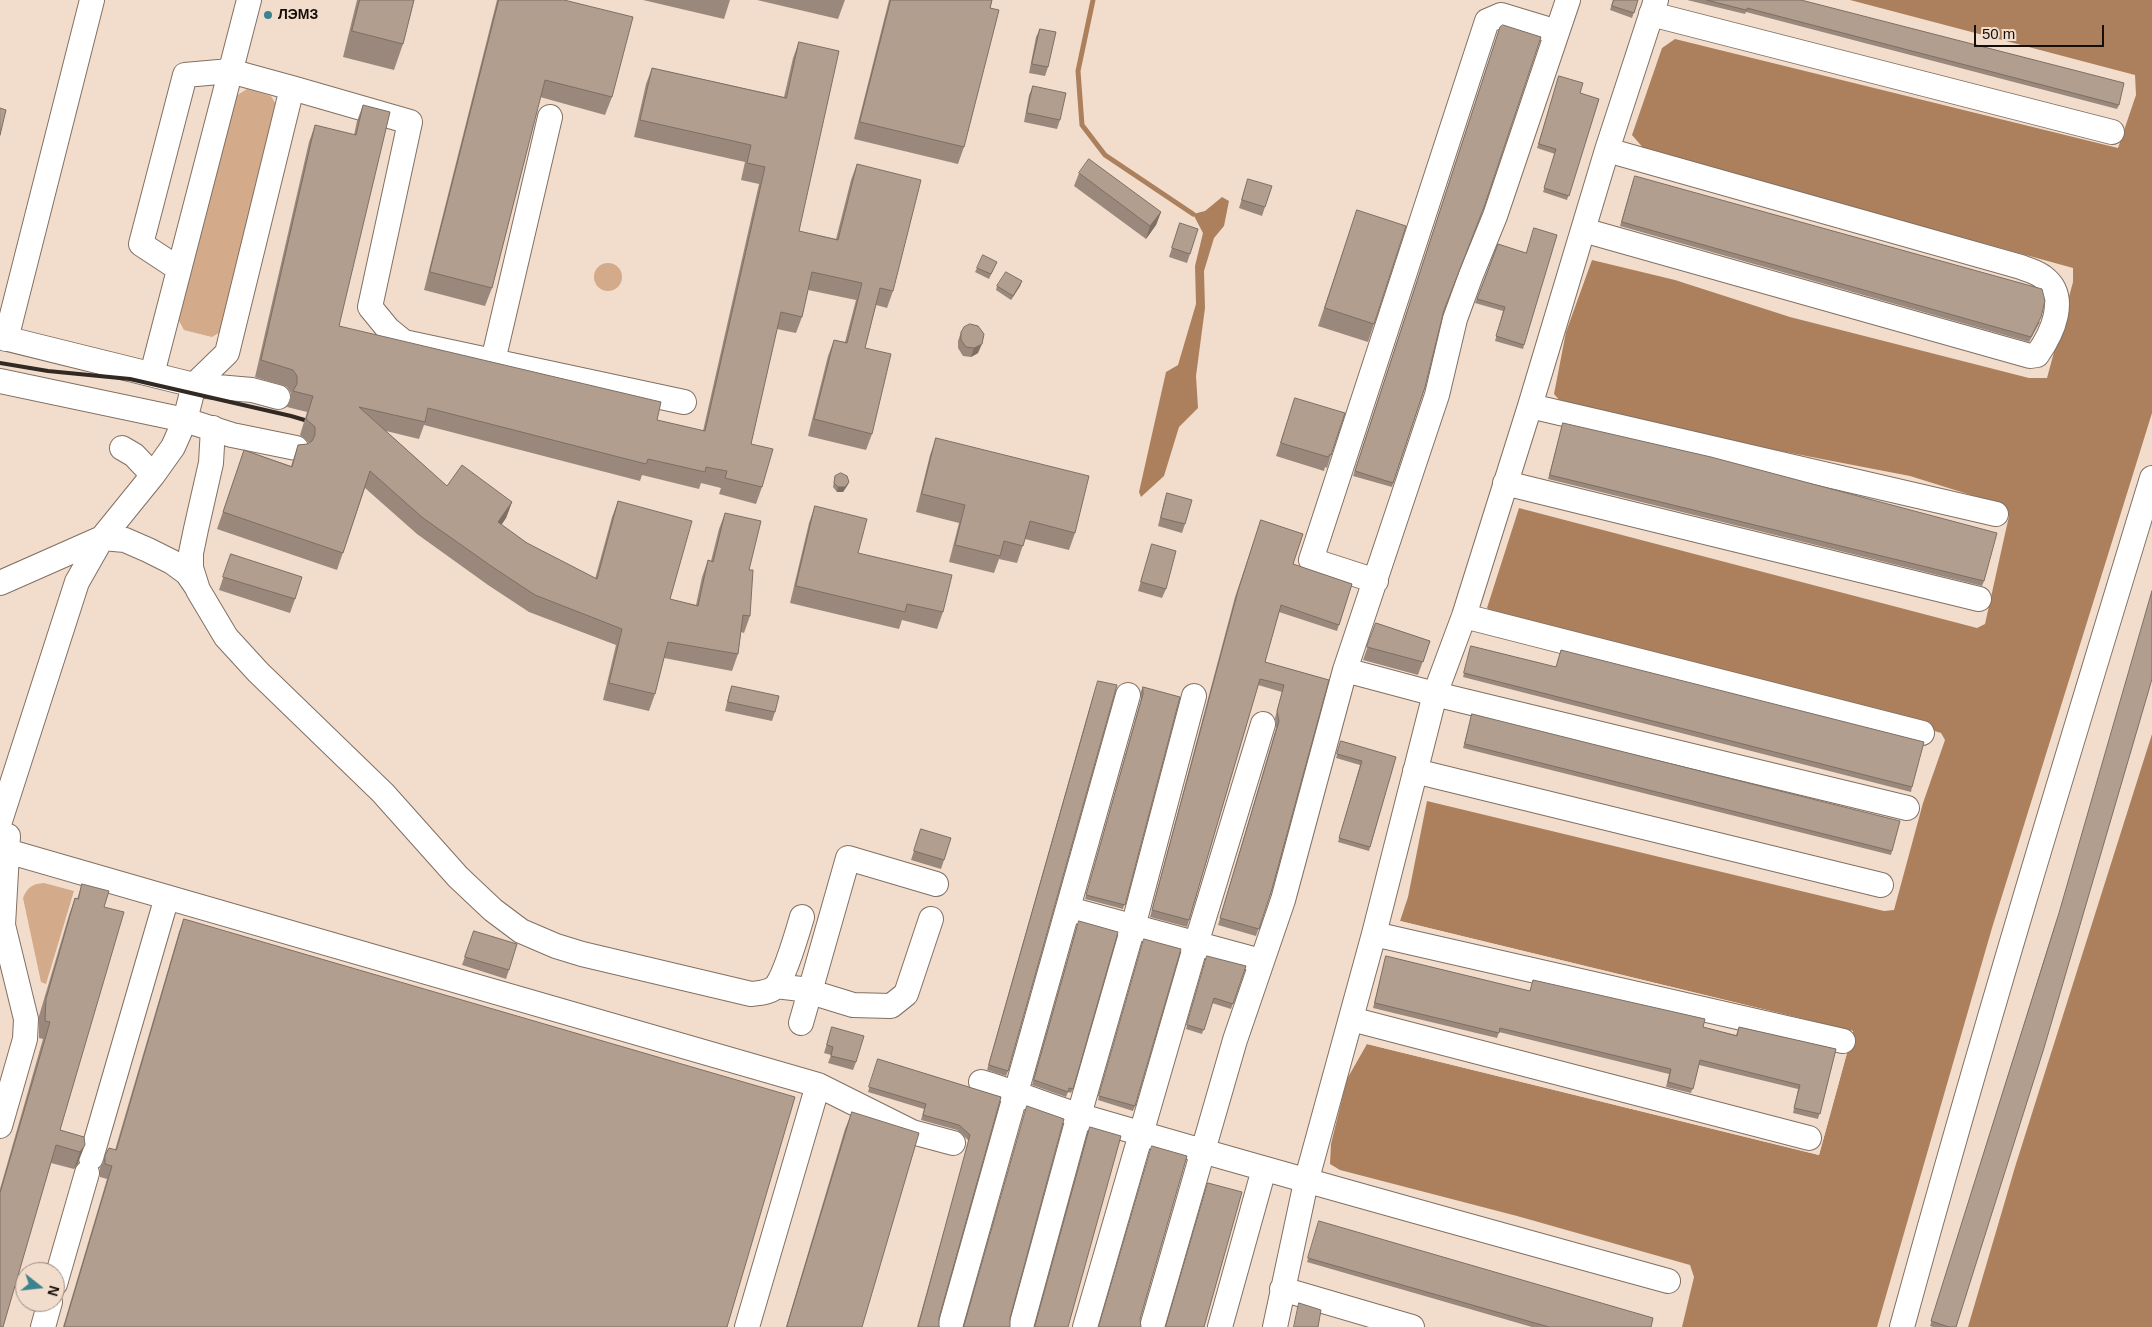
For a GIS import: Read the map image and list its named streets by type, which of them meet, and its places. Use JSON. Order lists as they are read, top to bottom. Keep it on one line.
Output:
{"places":["ЛЭМЗ"],"scale_bar":"50 m","north":"right"}
